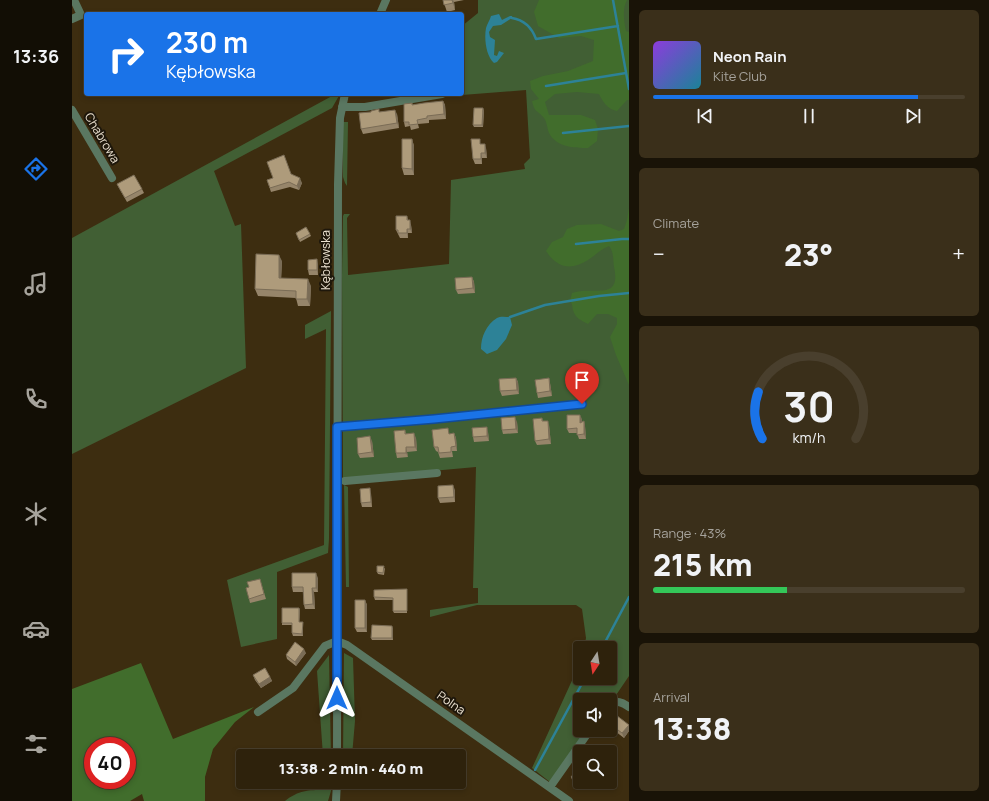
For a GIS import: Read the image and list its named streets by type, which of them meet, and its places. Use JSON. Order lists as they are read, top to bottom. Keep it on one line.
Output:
{"streets":{"street":["Chabrowa","Kębłowska","Polna"]},"crossings":[["Kębłowska","Polna"]],"north":"bottom","page":{"tabs":"13:36","turn":["230 m","Kębłowska"],"song":["Neon Rain","Kite Club"],"tile":["Climate",["Range · 43%","215 km"],["Arrival","13:38"]],"heat":["−","23°","+"],"limit":"40","trip":"13:38 · 2 min · 440 m","gauge":["30","km/h"]}}
